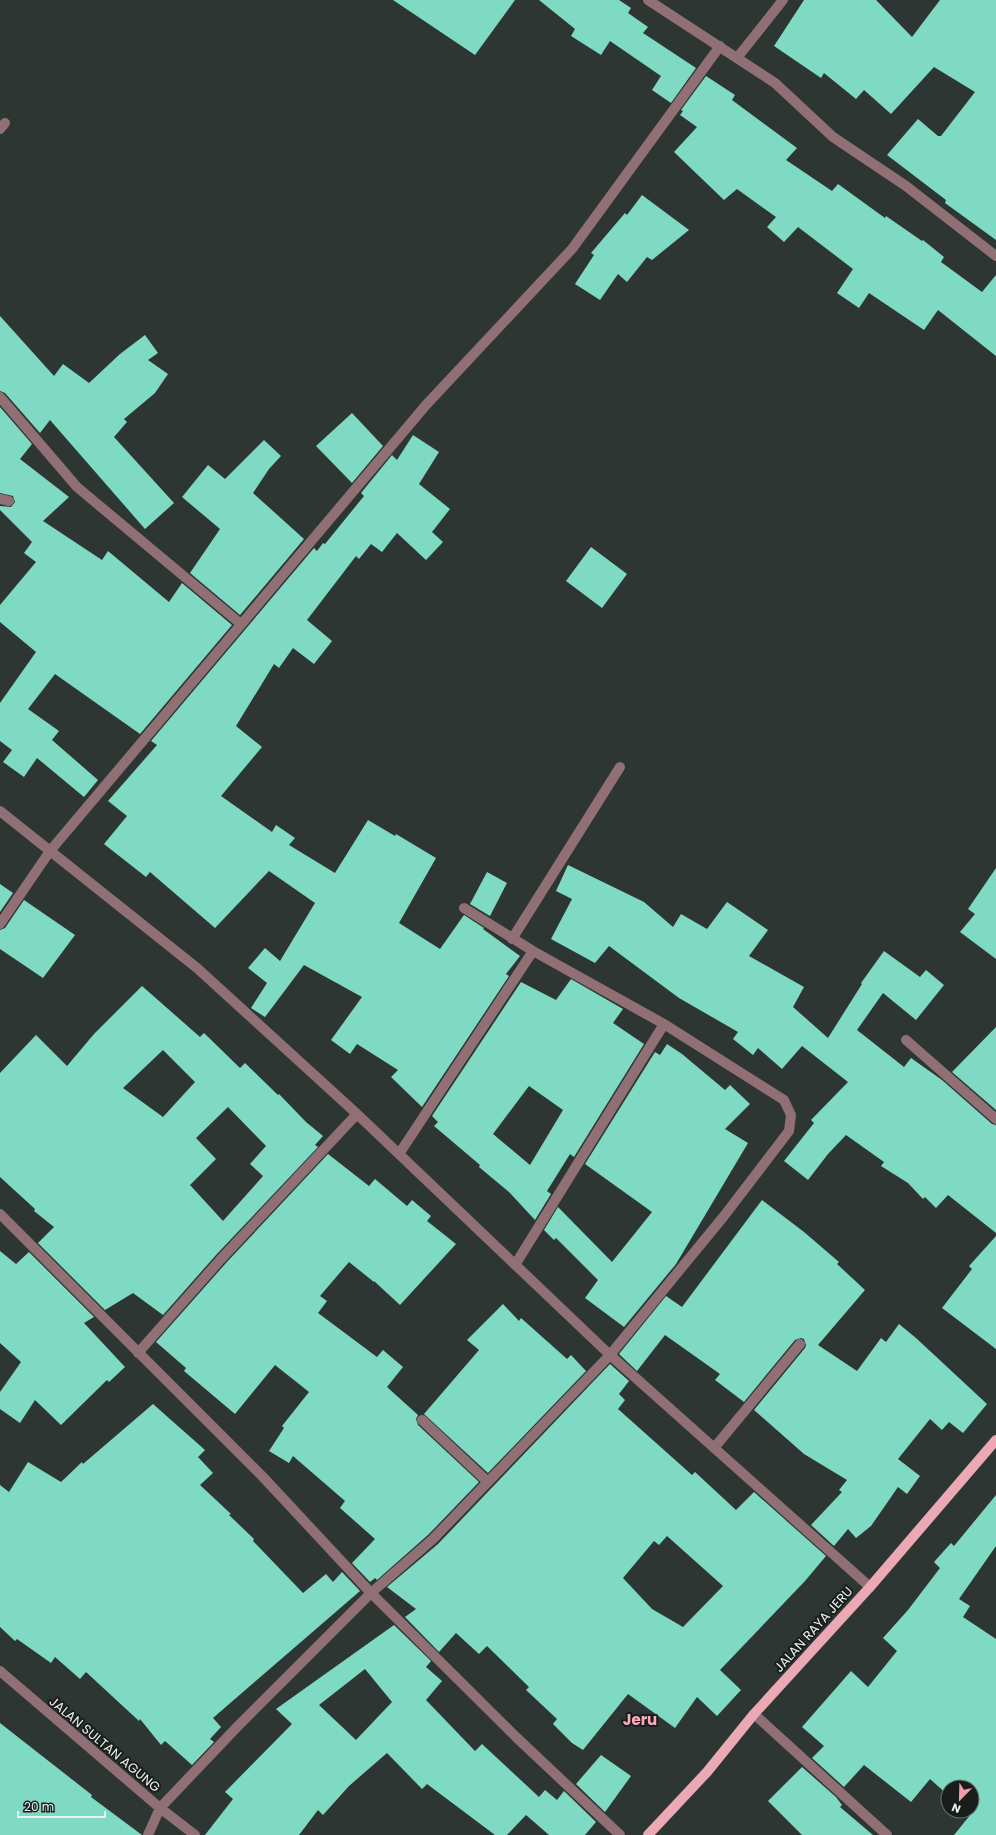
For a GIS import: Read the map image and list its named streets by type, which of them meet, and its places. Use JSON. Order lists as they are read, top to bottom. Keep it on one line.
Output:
{"streets":{"main road":["JALAN RAYA JERU"],"street":["JALAN SULTAN AGUNG"]},"districts":["Jeru"],"scale_bar":"20 m","north":"bottom left"}
